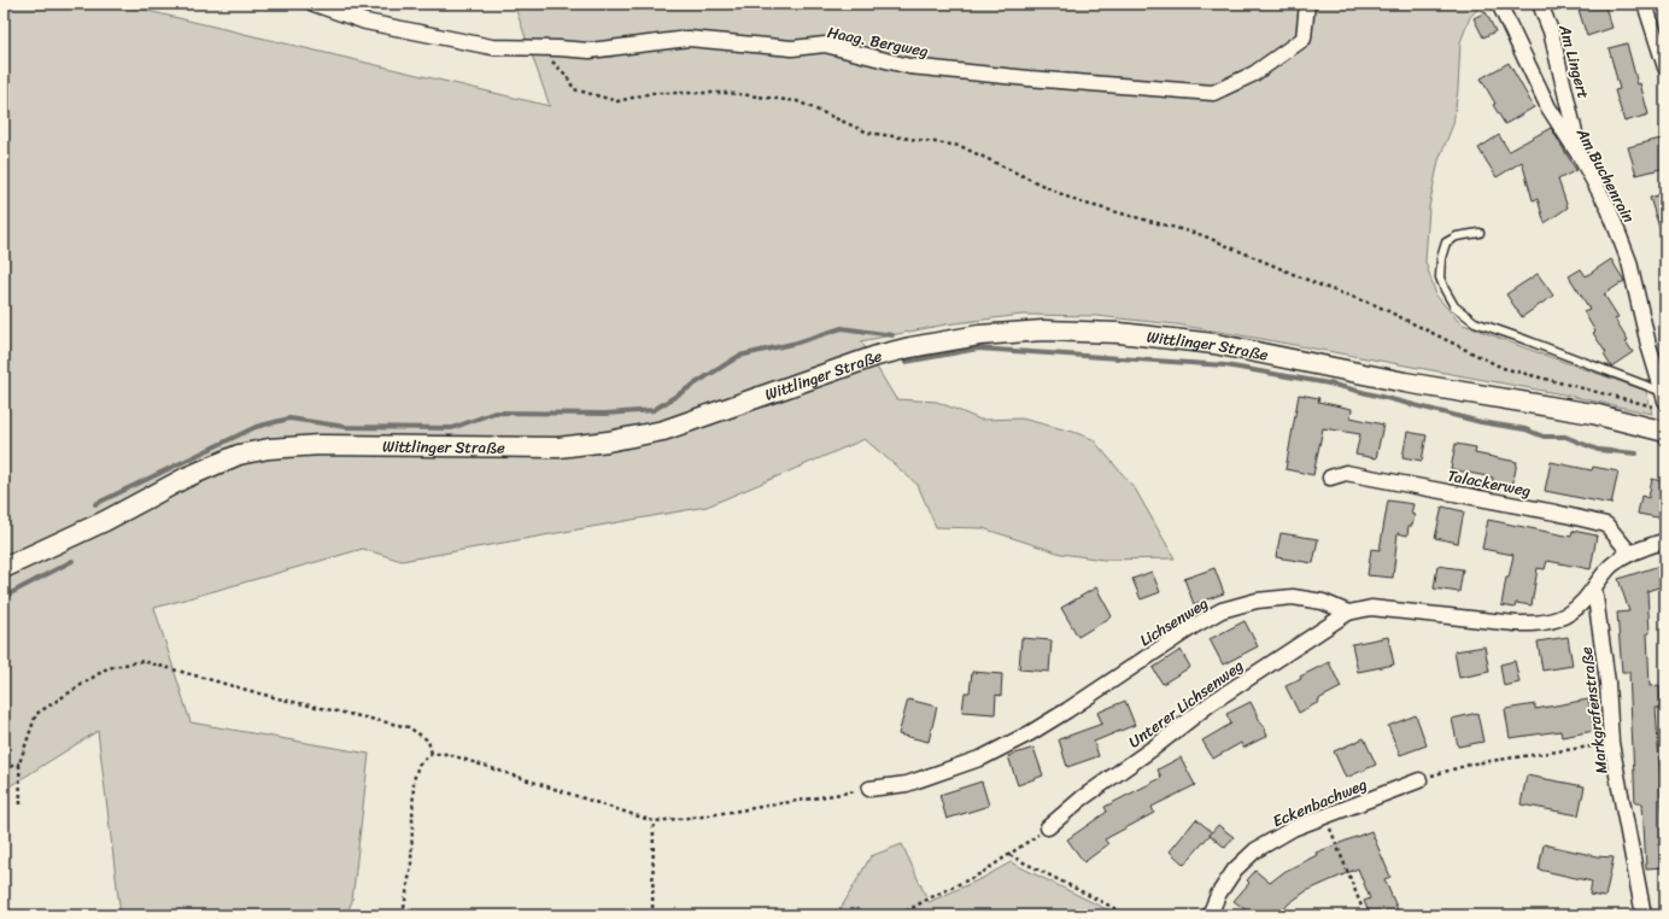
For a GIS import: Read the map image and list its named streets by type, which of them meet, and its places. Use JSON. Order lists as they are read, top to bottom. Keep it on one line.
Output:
{"streets":{"street":["Haag. Bergweg","Am Lingert","Am Buchenrain","Wittlinger Straße","Talackerweg","Lichsenweg","Unterer Lichsenweg","Markgrafenstraße","Eckenbachweg"]},"crossings":[["Am Lingert","Am Buchenrain"],["Lichsenweg","Unterer Lichsenweg"]]}
